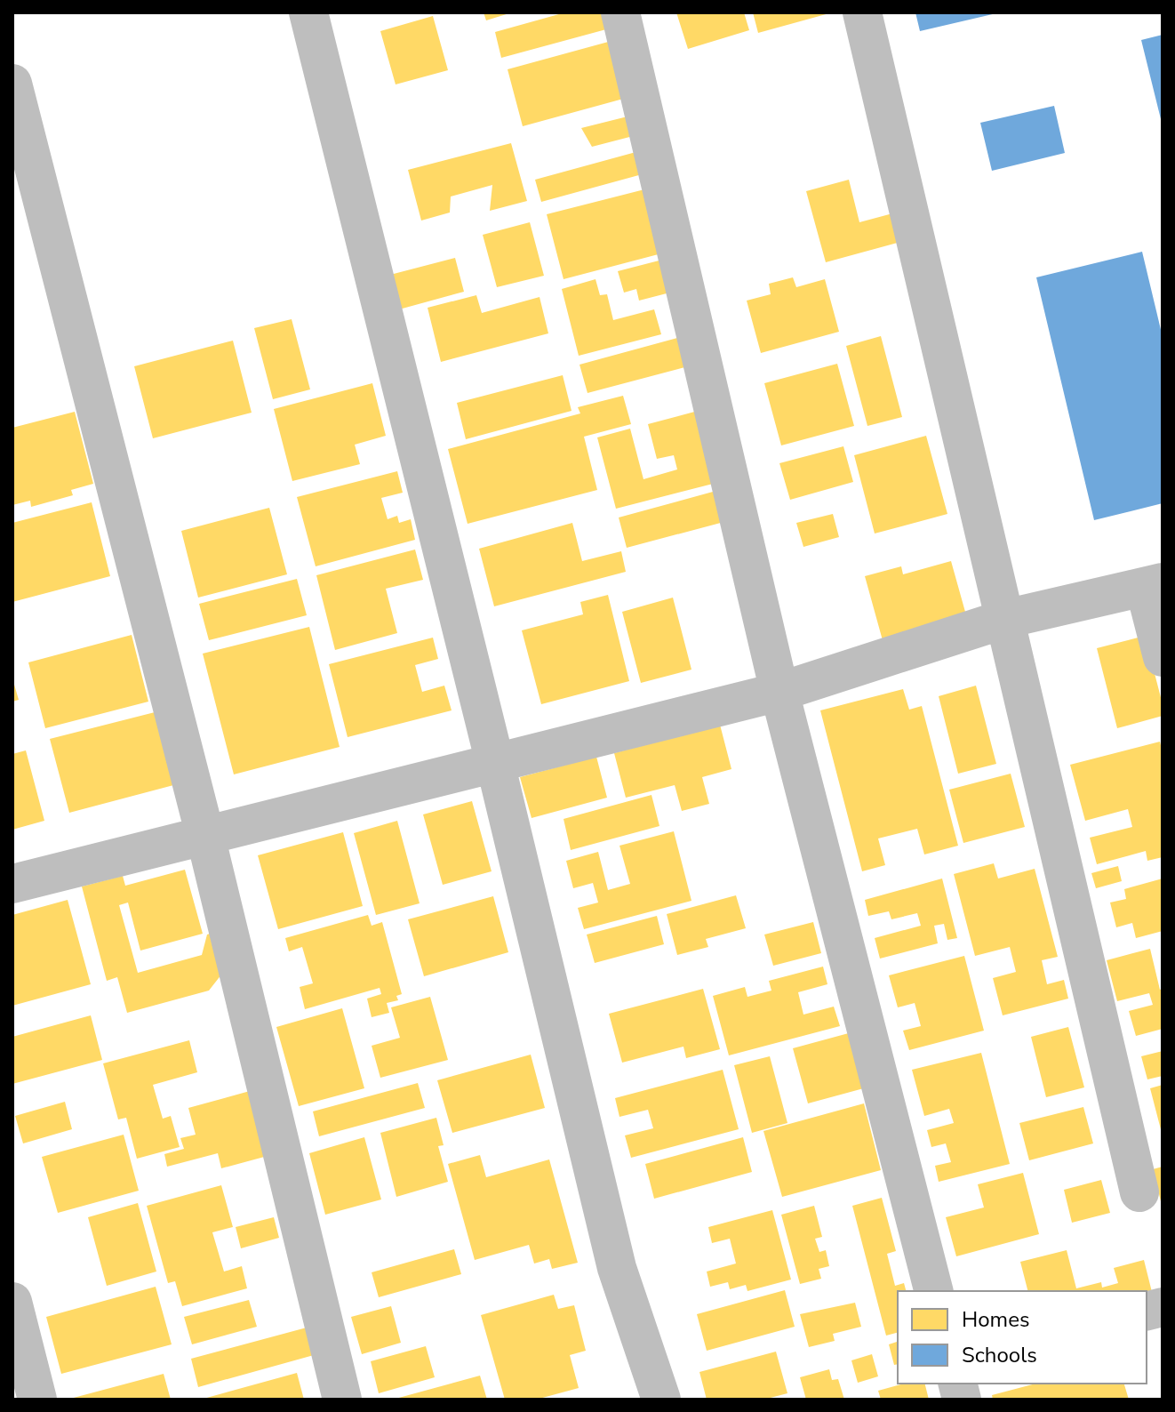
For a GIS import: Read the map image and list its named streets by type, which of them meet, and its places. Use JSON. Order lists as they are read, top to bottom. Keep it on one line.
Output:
{"legend":["Homes","Schools"]}
